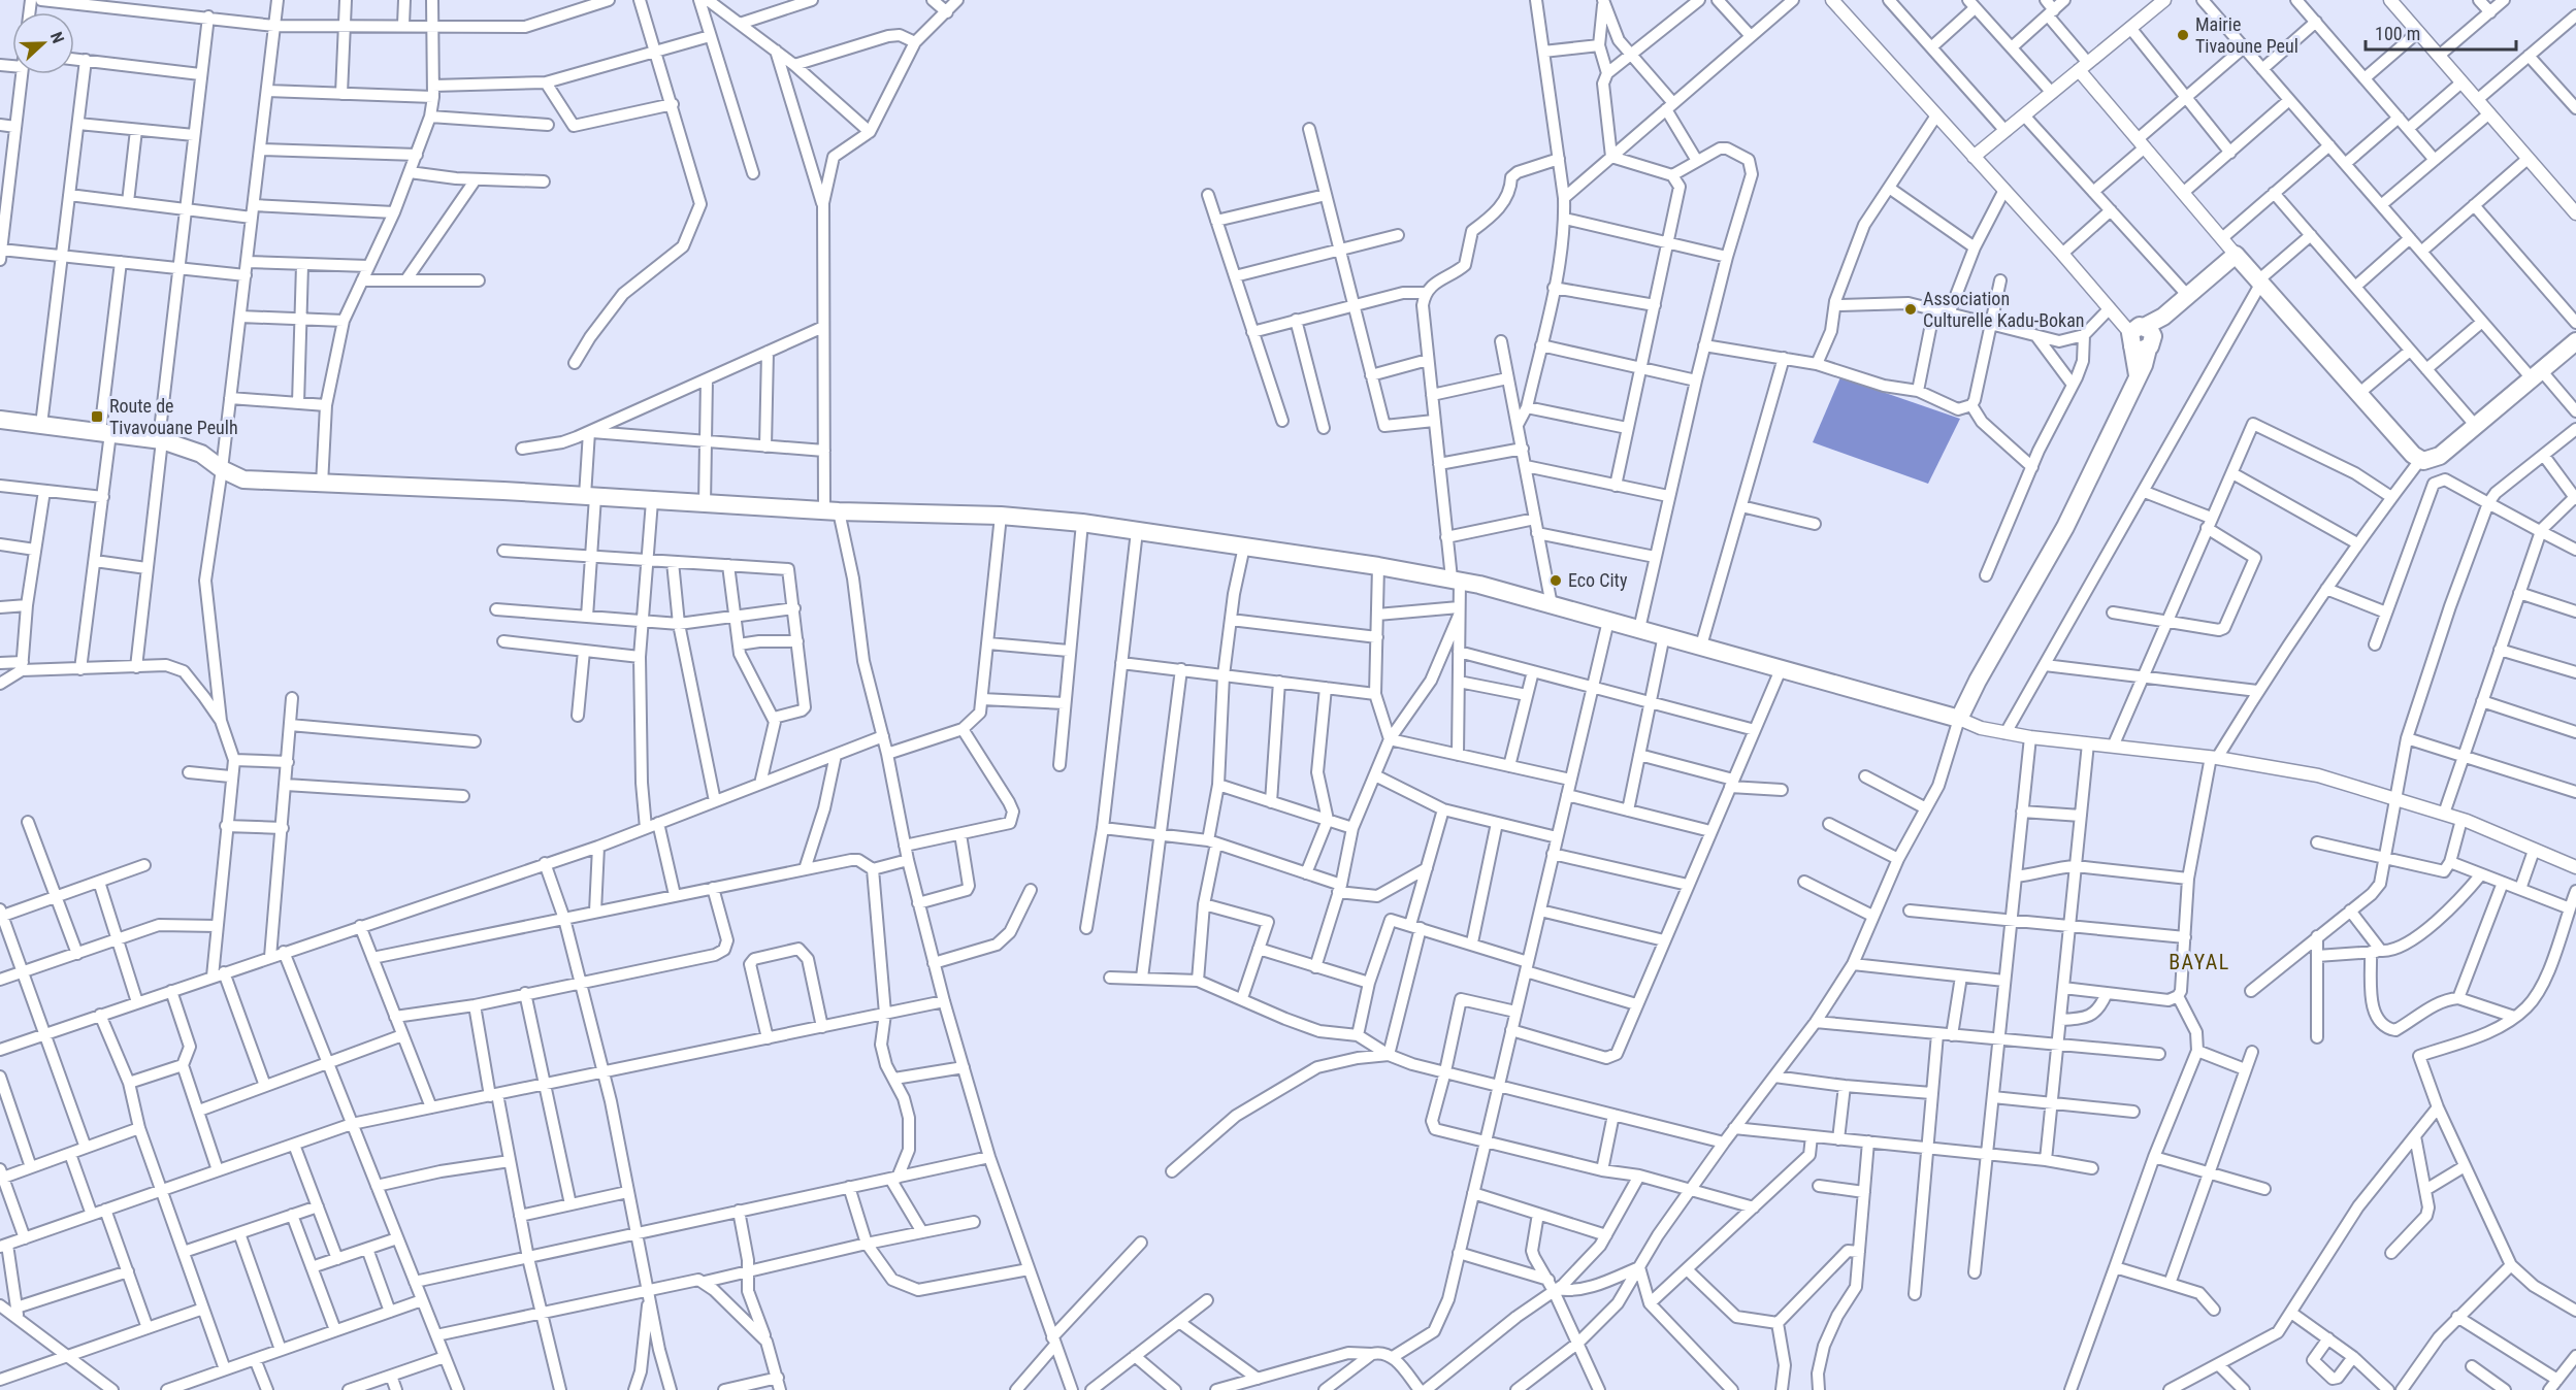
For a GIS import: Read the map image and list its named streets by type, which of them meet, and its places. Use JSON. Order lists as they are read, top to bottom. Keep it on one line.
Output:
{"districts":["BAYAL"],"places":{"other":["Mairie Tivaoune Peul","Association Culturelle Kadu-Bokan","Eco City"],"transit":["Route de Tivavouane Peulh"]},"scale_bar":"100 m","north":"right"}
